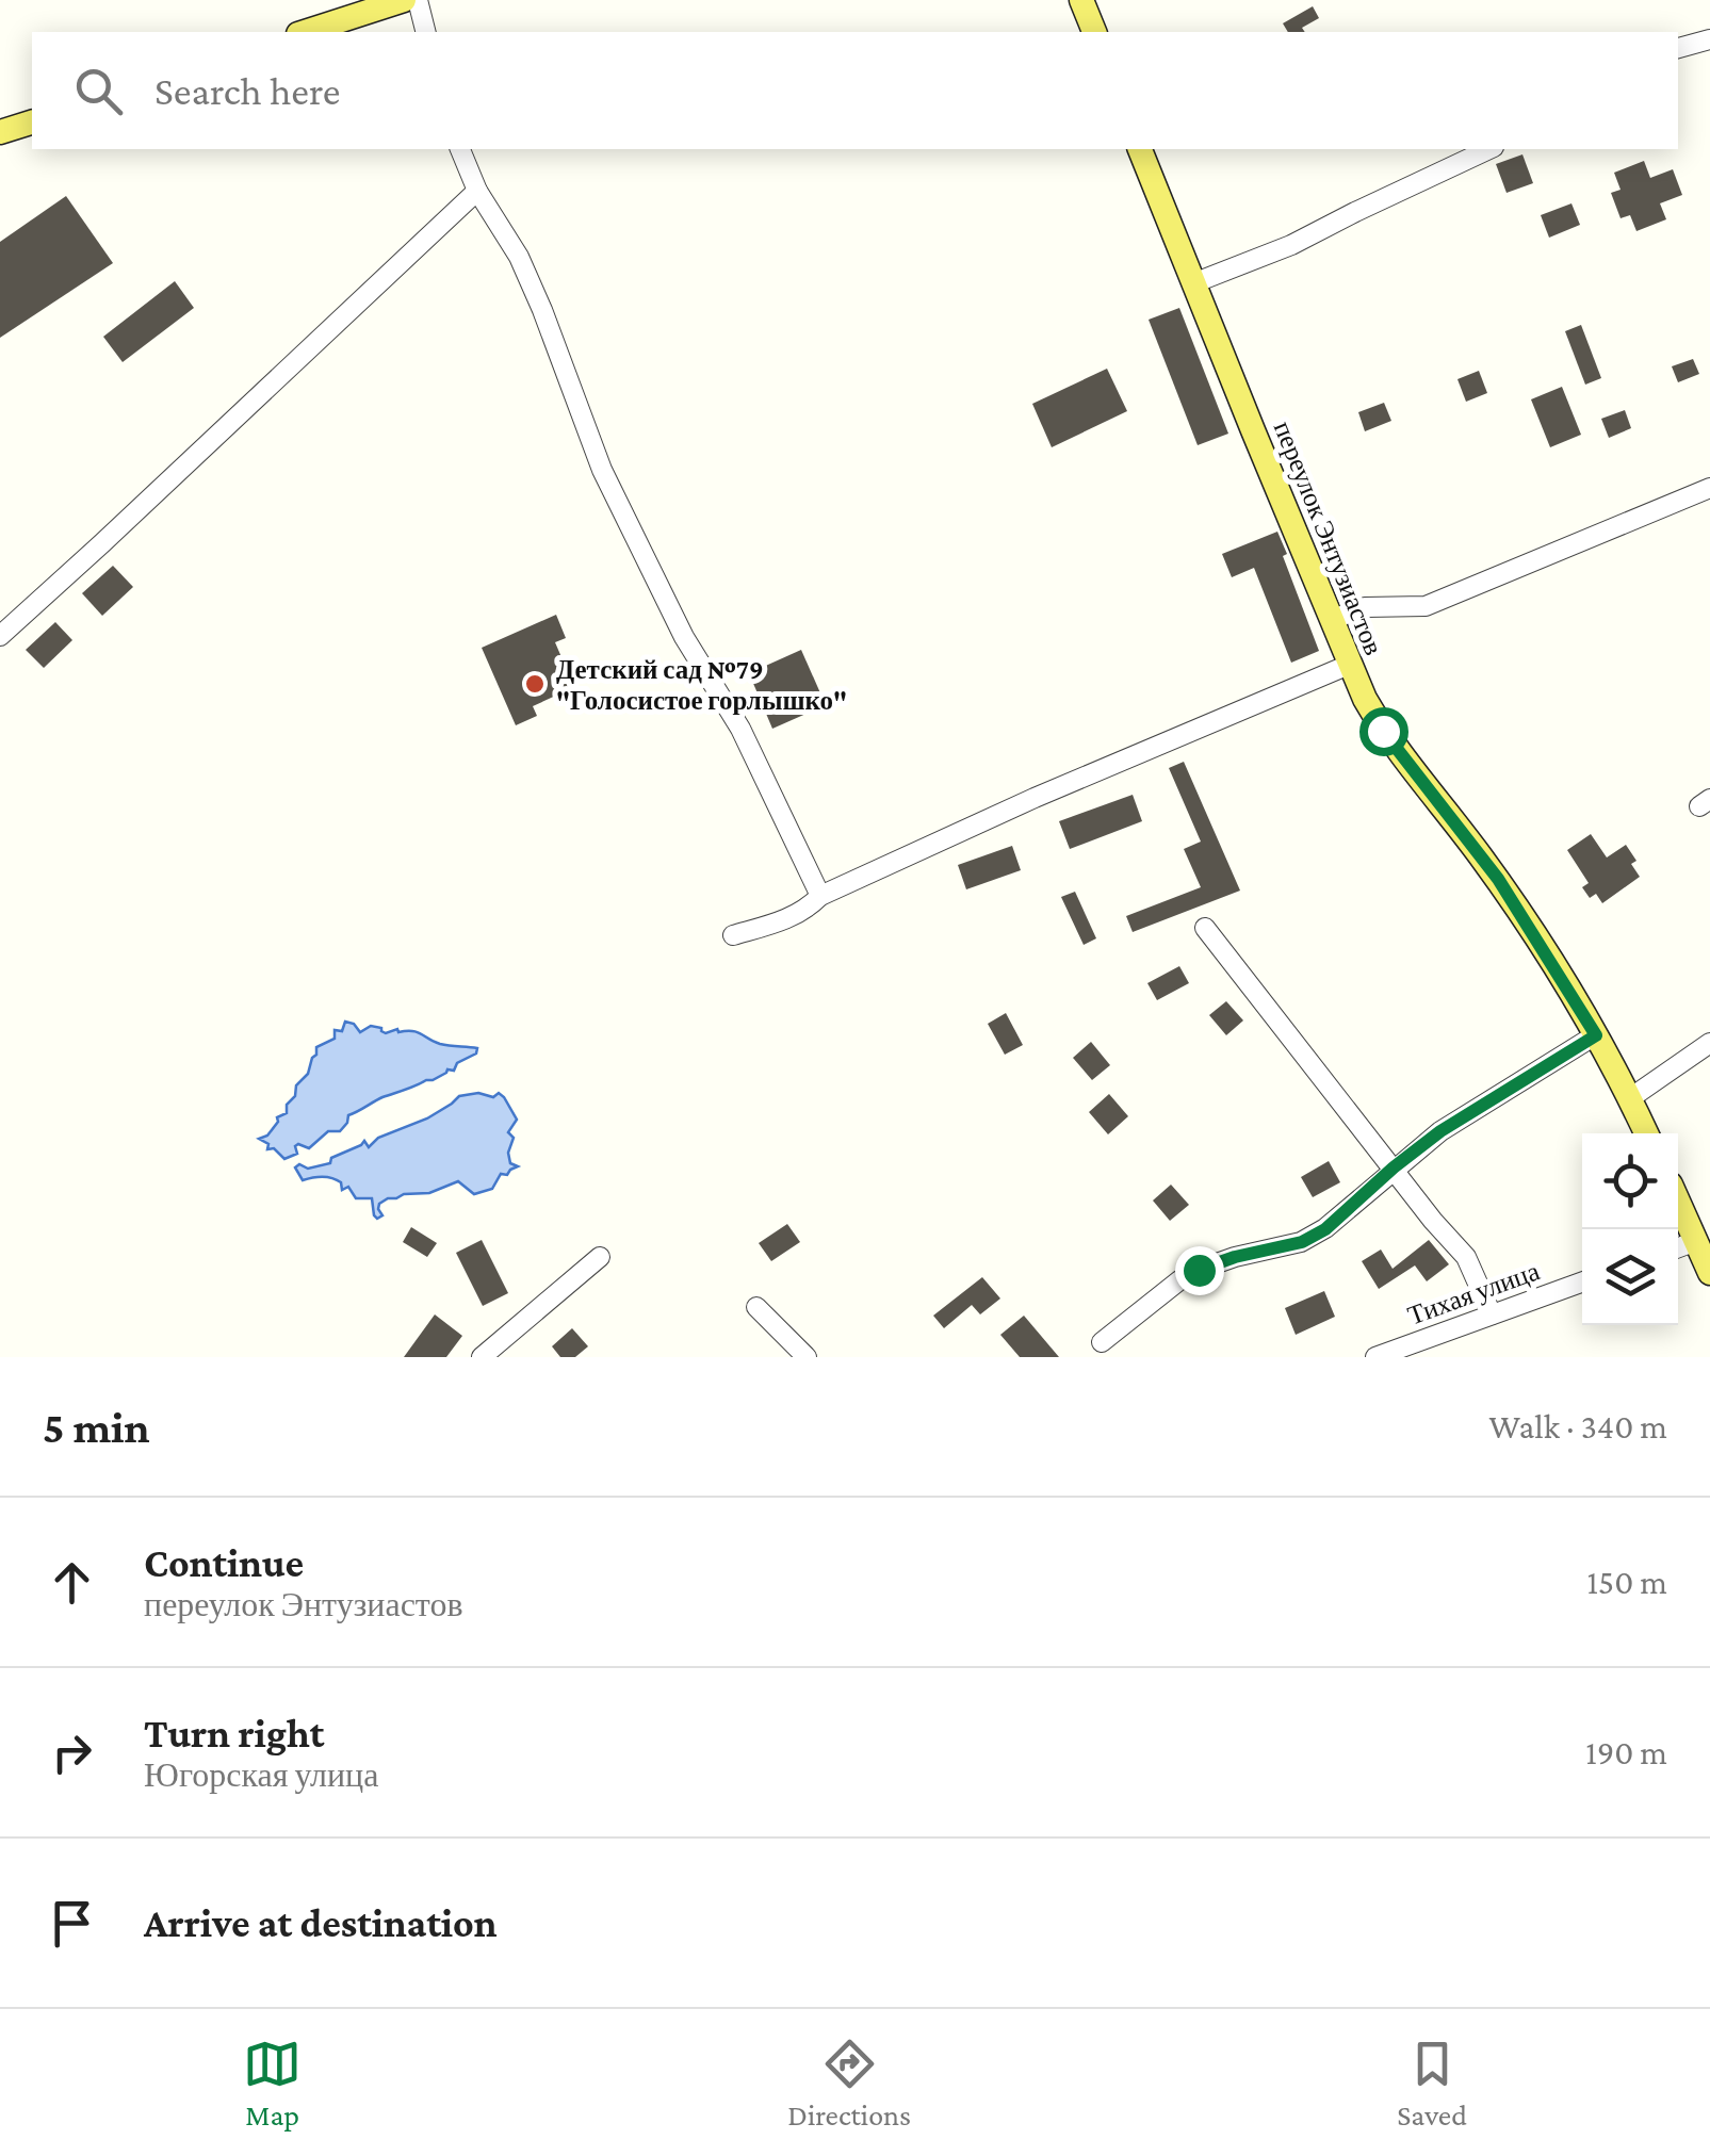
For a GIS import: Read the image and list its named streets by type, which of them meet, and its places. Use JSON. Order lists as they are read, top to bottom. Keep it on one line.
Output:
{"streets":{"main road":["переулок Энтузиастов"],"street":["Тихая улица"]},"places":["Детский сад №79 \"Голосистое горлышко\""],"page":{"search":"Search here","heading":["5 min","Walk · 340 m"],"list":[["Continue","переулок Энтузиастов","150 m"],["Turn right","Югорская улица","190 m"],"Arrive at destination"],"nav":["Map","Directions","Saved"]}}
